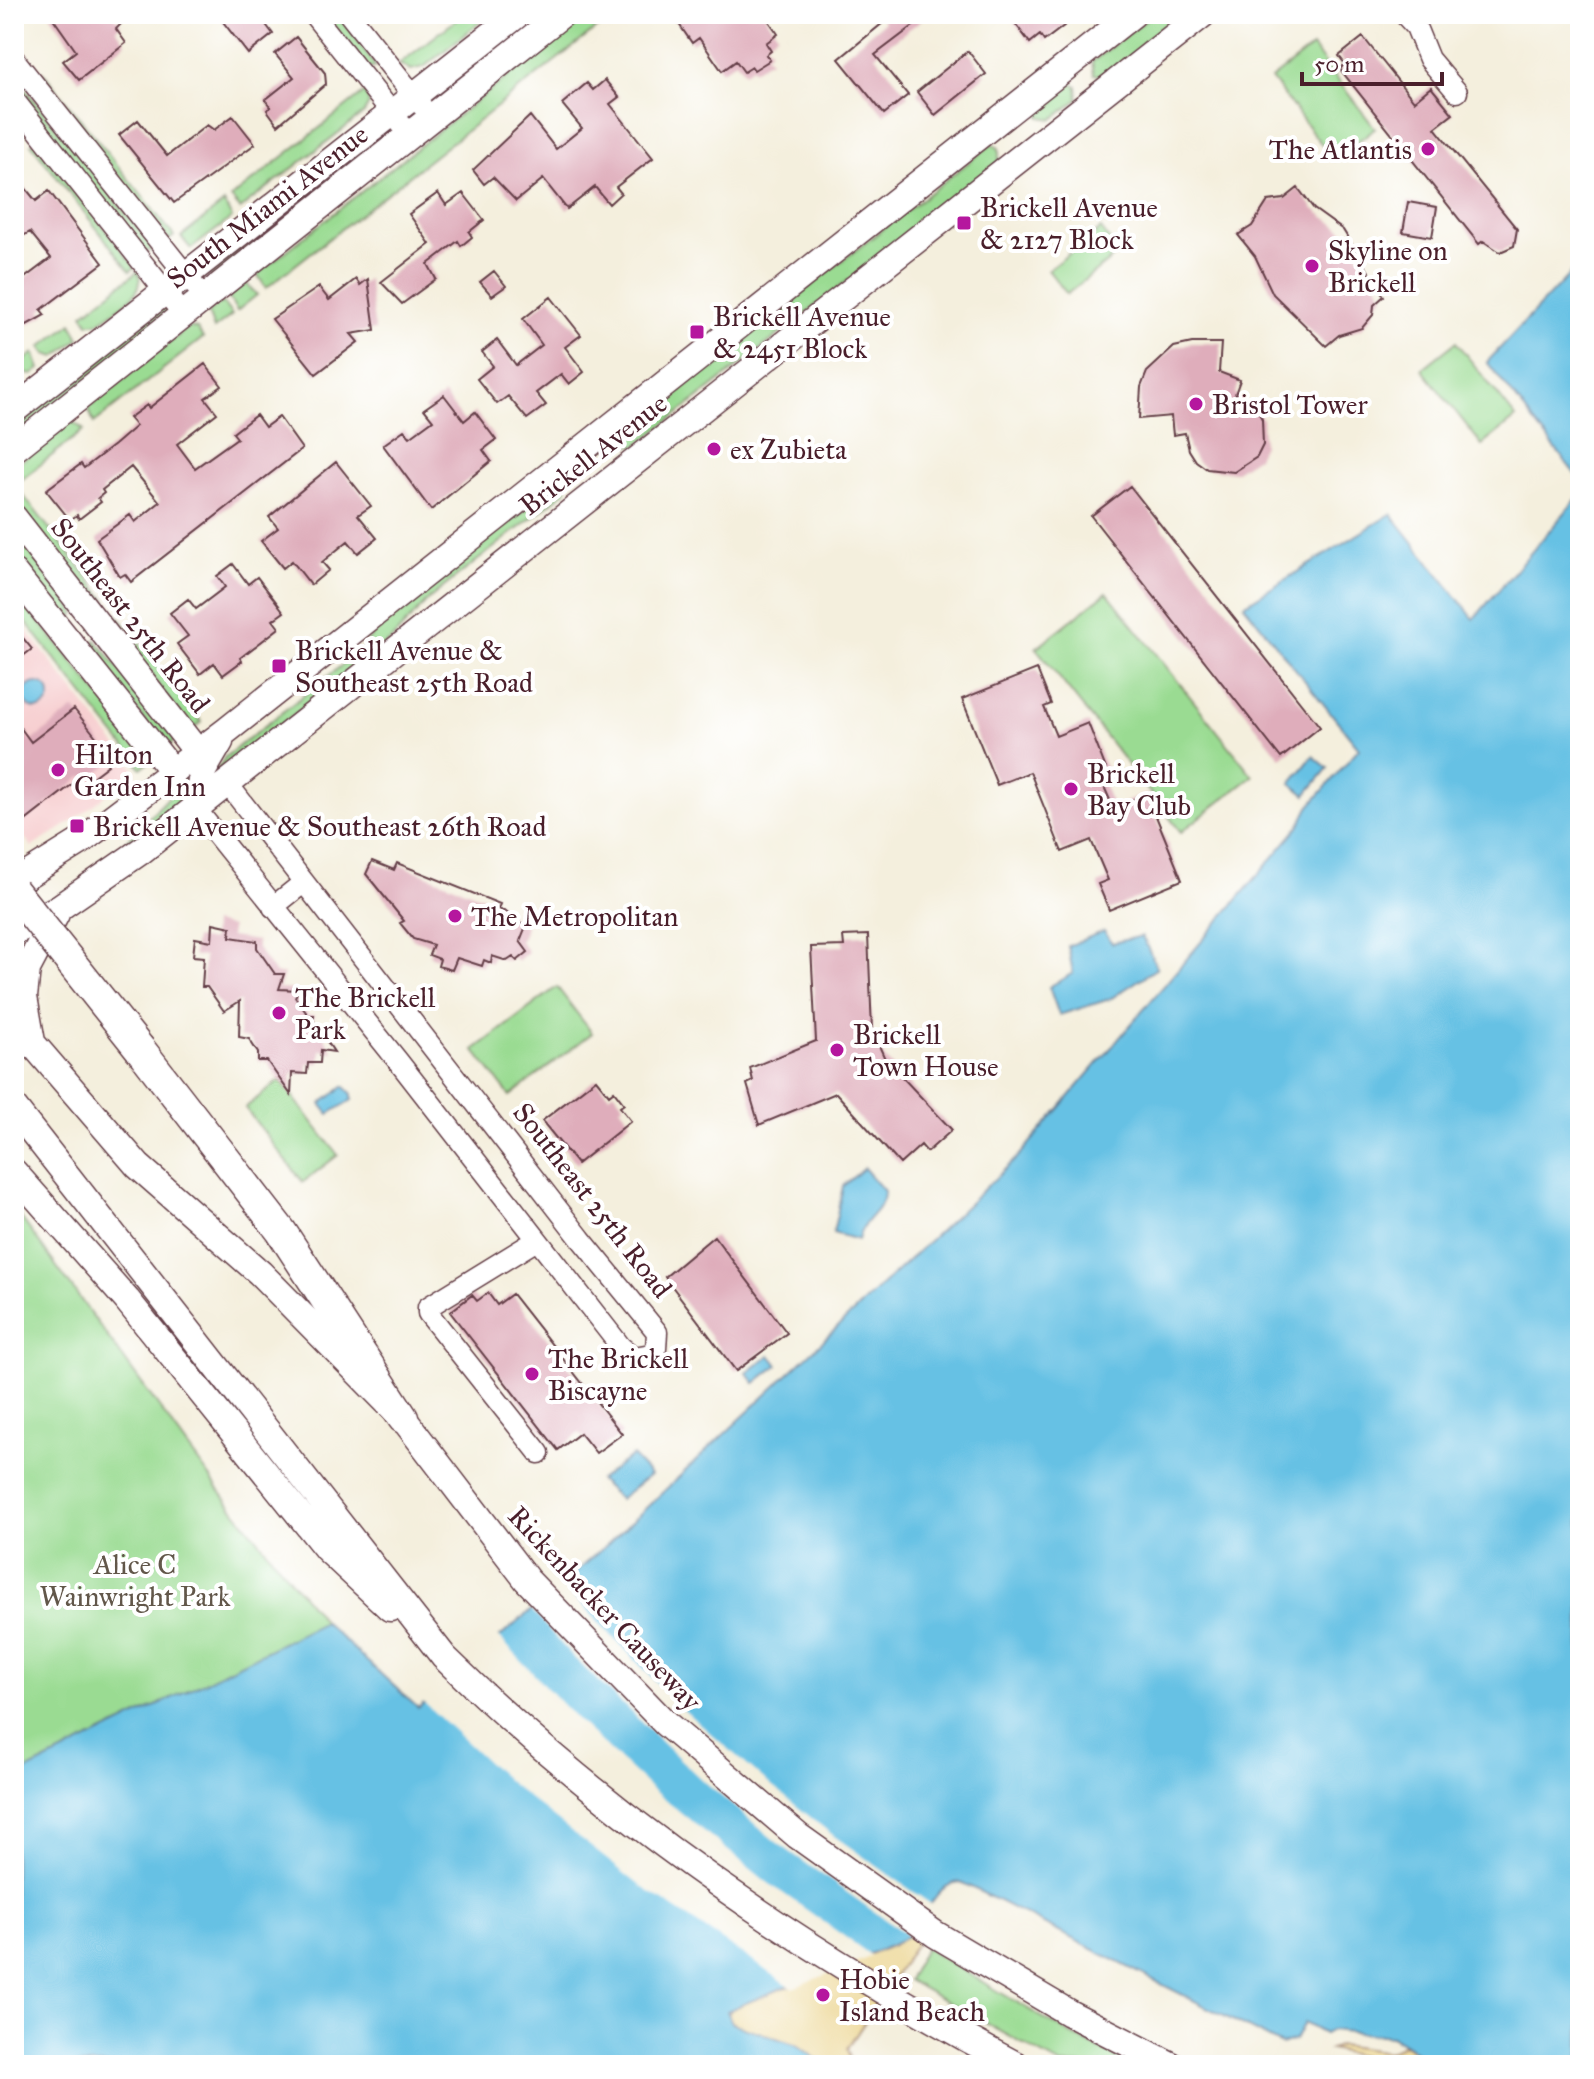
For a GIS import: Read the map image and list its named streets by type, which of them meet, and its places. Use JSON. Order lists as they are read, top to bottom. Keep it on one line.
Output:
{"streets":{"main road":["South Miami Avenue","Brickell Avenue","Southeast 25th Road","Rickenbacker Causeway"]},"crossings":[["Brickell Avenue","Southeast 25th Road"]],"parks":["Alice C Wainwright Park"],"places":{"other":["The Atlantis","Skyline on Brickell","Bristol Tower","ex Zubieta","Hilton Garden Inn","Brickell Bay Club","The Metropolitan","The Brickell Park","Brickell Town House","The Brickell Biscayne","Hobie Island Beach"],"transit":["Brickell Avenue & 2127 Block","Brickell Avenue & 2451 Block","Brickell Avenue & Southeast 25th Road","Brickell Avenue & Southeast 26th Road"]},"scale_bar":"50 m"}
